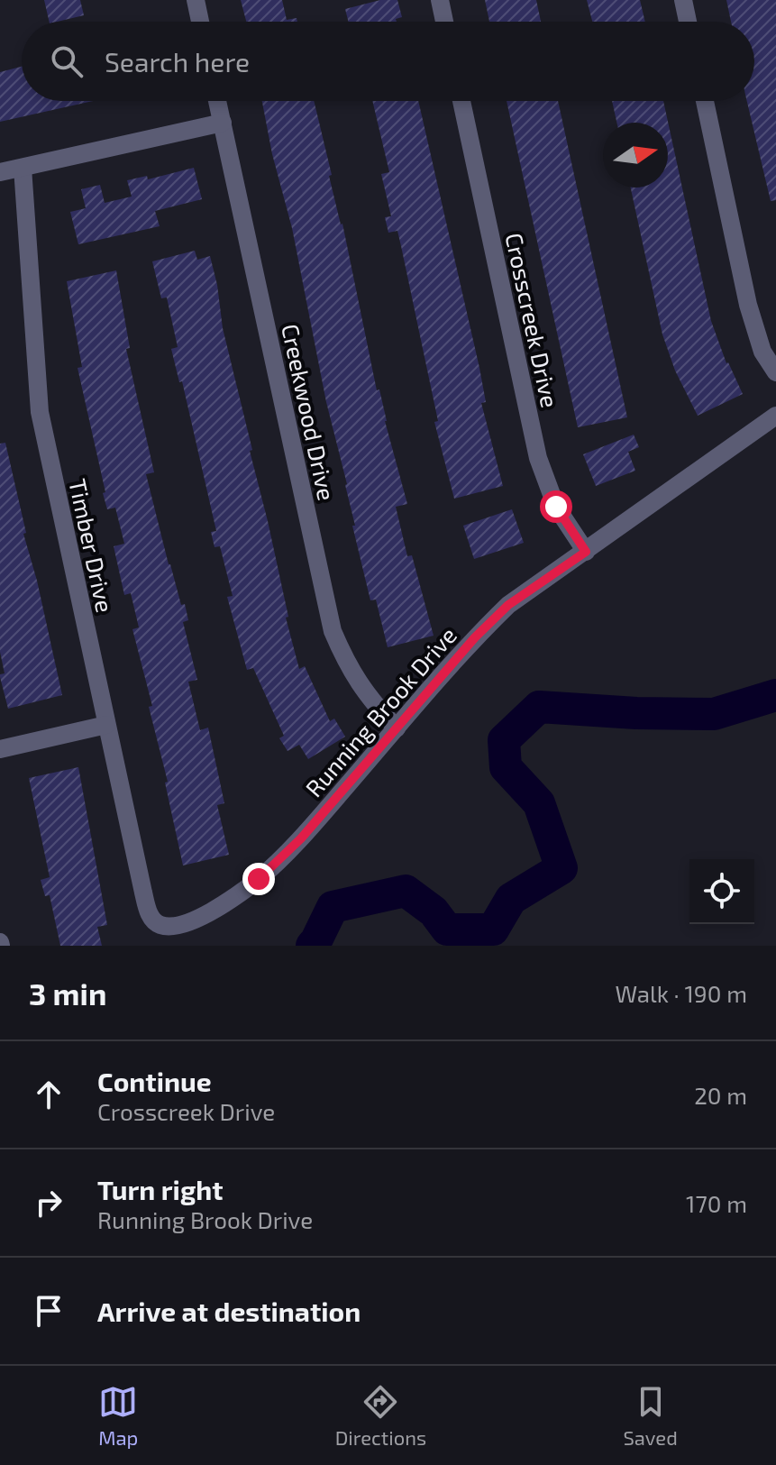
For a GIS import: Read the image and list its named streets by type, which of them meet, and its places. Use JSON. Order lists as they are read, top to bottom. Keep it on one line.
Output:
{"streets":{"street":["Crosscreek Drive","Creekwood Drive","Timber Drive","Running Brook Drive"]},"crossings":[["Crosscreek Drive","Running Brook Drive"],["Creekwood Drive","Running Brook Drive"],["Timber Drive","Running Brook Drive"]],"north":"right","page":{"search":"Search here","heading":["3 min","Walk · 190 m"],"list":[["Continue","Crosscreek Drive","20 m"],["Turn right","Running Brook Drive","170 m"],"Arrive at destination"],"nav":["Map","Directions","Saved"]}}
